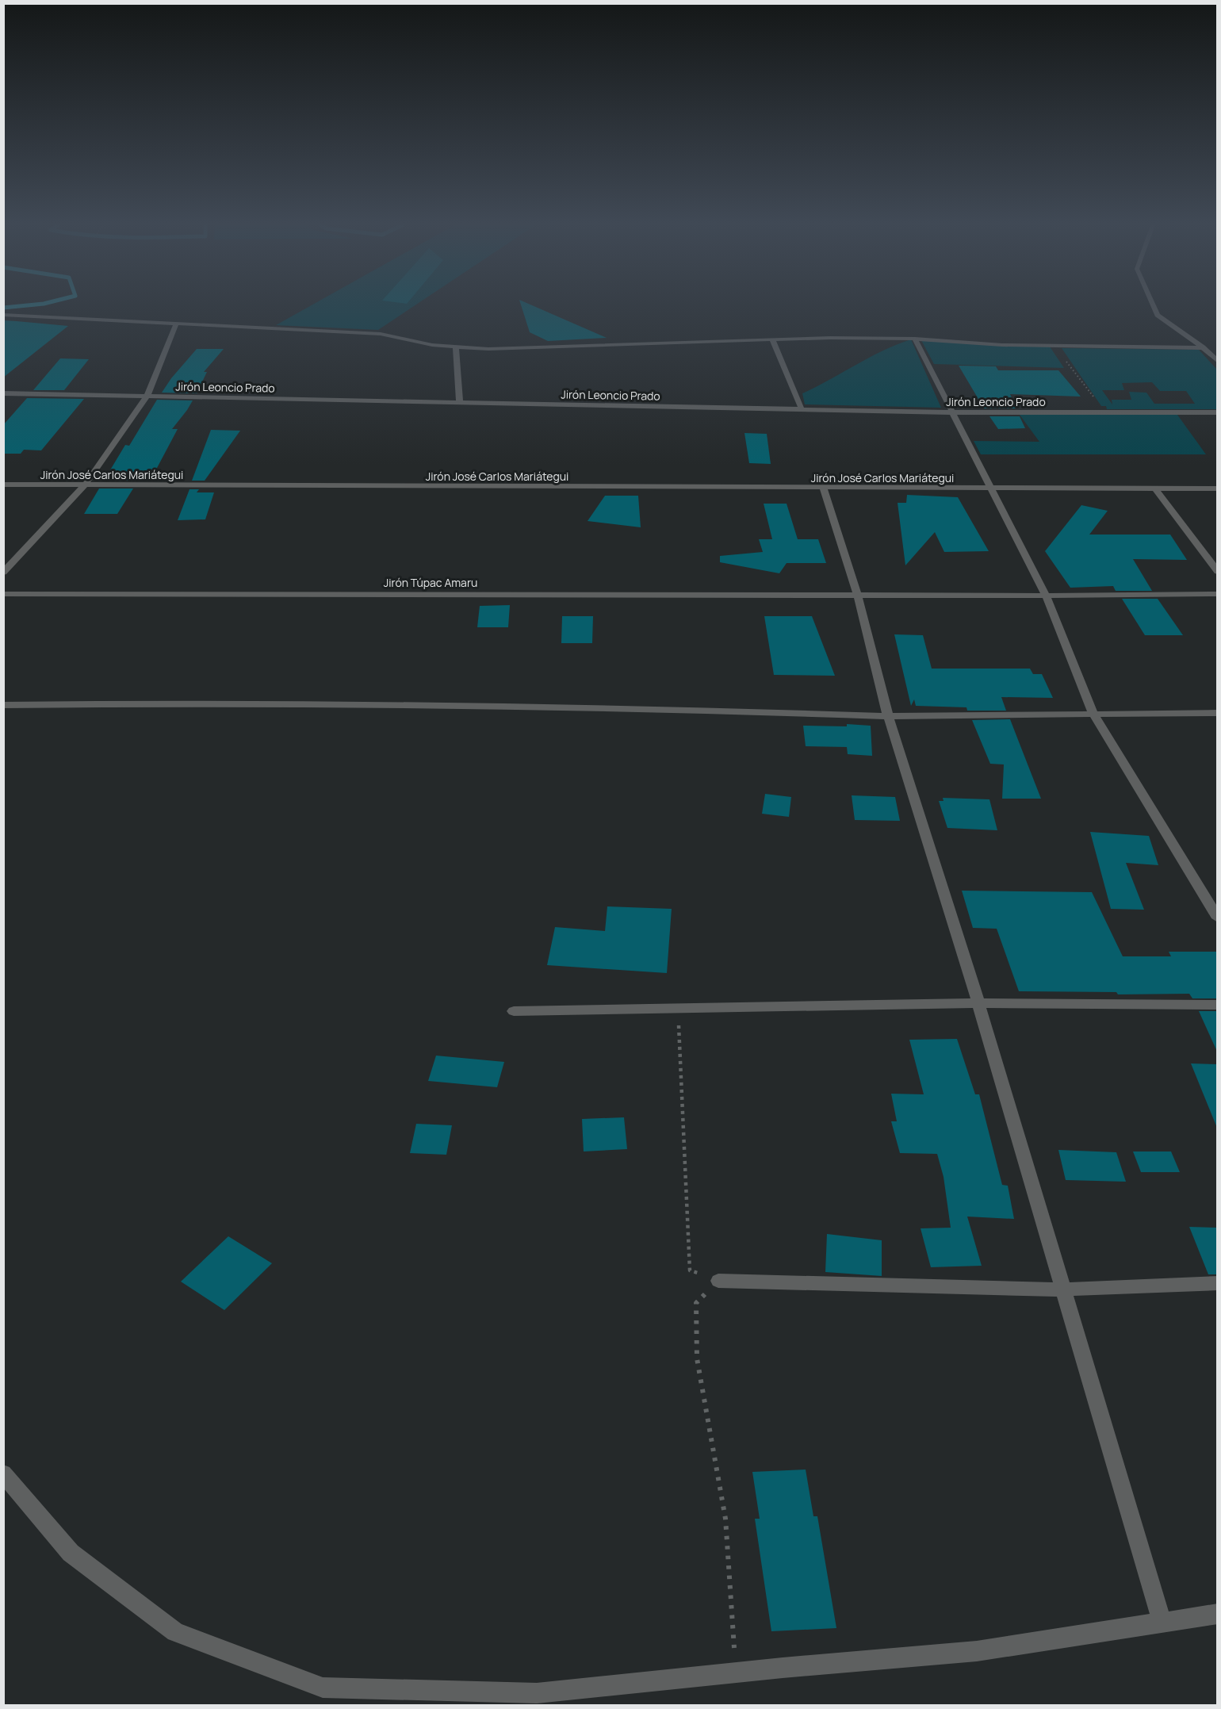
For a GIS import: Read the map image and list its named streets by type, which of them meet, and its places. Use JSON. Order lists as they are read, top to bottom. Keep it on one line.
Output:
{"streets":{"street":["Jirón Leoncio Prado","Jirón José Carlos Mariátegui","Jirón Túpac Amaru"]}}
